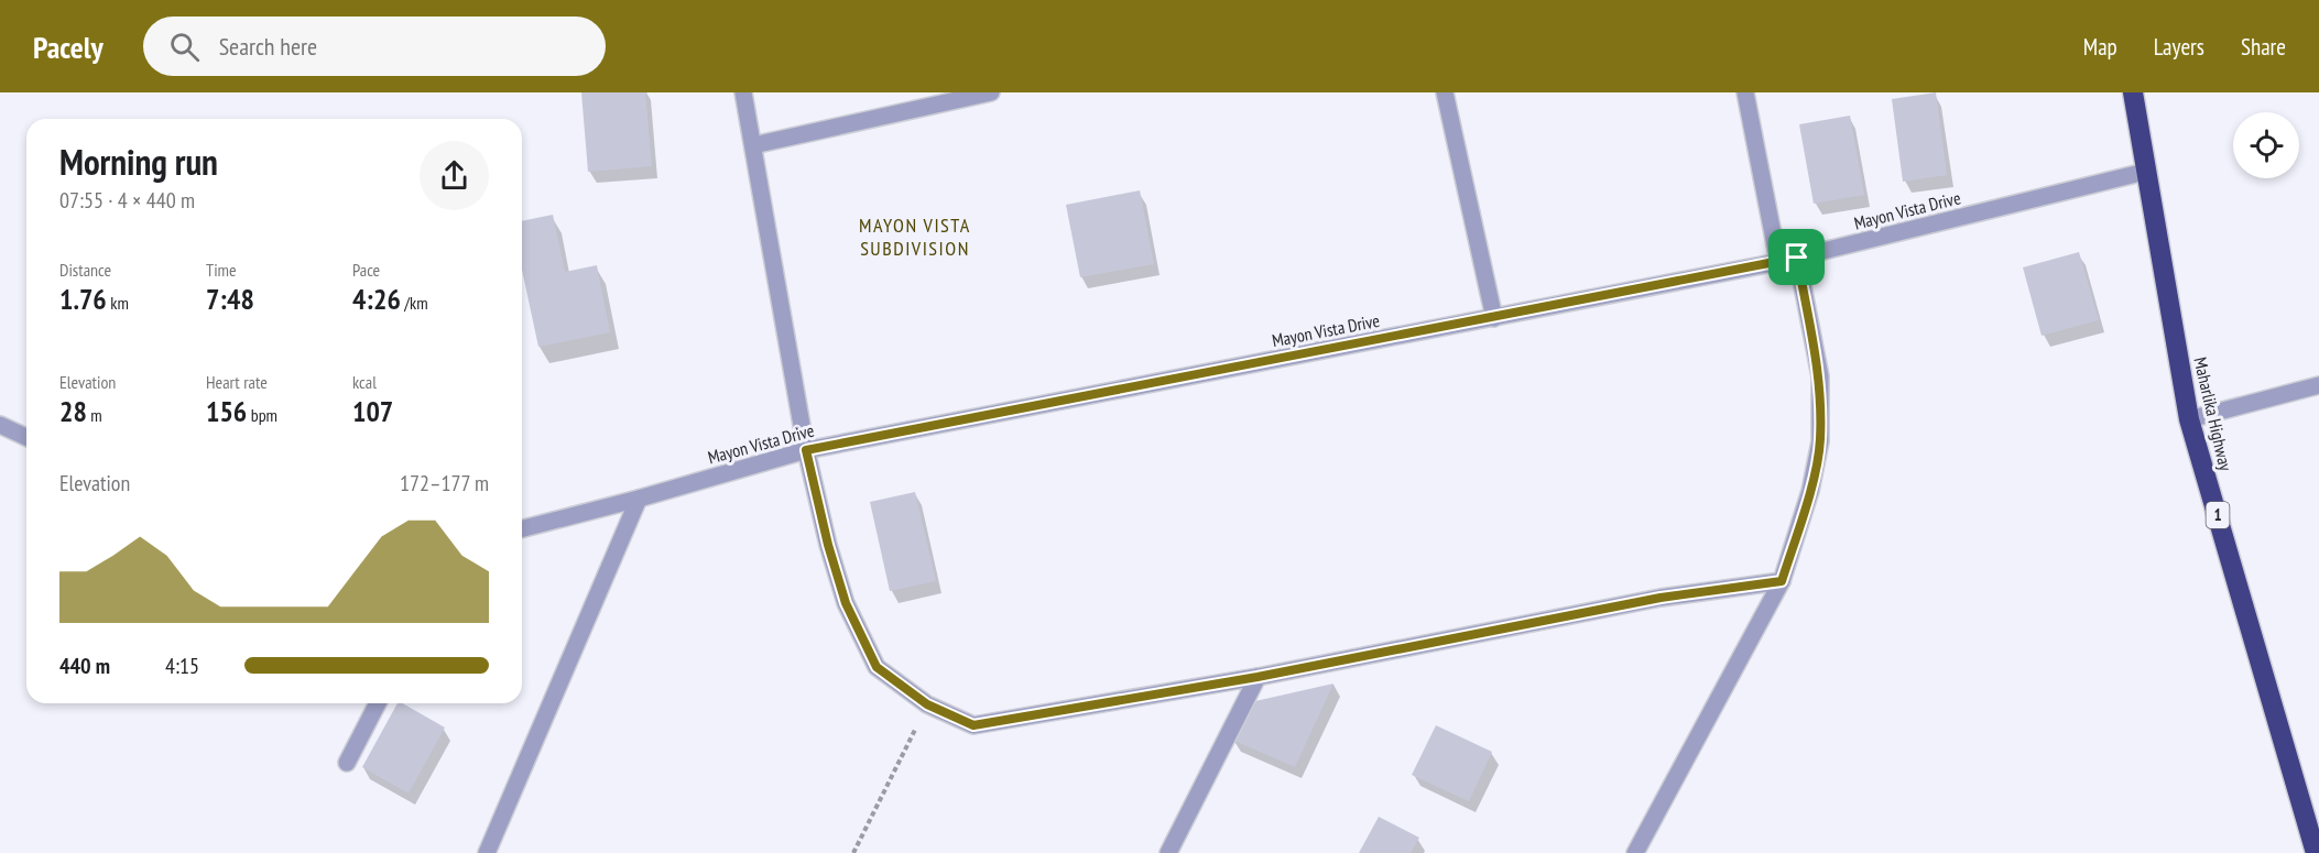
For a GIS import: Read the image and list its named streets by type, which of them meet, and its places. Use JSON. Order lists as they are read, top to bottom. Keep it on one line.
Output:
{"streets":{"highway":["Maharlika Highway","1"],"street":["Mayon Vista Drive"]},"crossings":[["Mayon Vista Drive","Maharlika Highway"]],"districts":["MAYON VISTA SUBDIVISION"],"page":{"header":"Pacely","search":"Search here","nav":["Map","Layers","Share"],"heading":["Morning run","07:55 · 4 × 440 m"],"stats":[["Distance","1.76 km"],["Time","7:48"],["Pace","4:26 /km"],["Elevation","28 m"],["Heart rate","156 bpm"],["kcal","107"]],"chart":["Elevation","172–177 m"],"list":[{"name":"440 m","note":"4:15"}]}}
